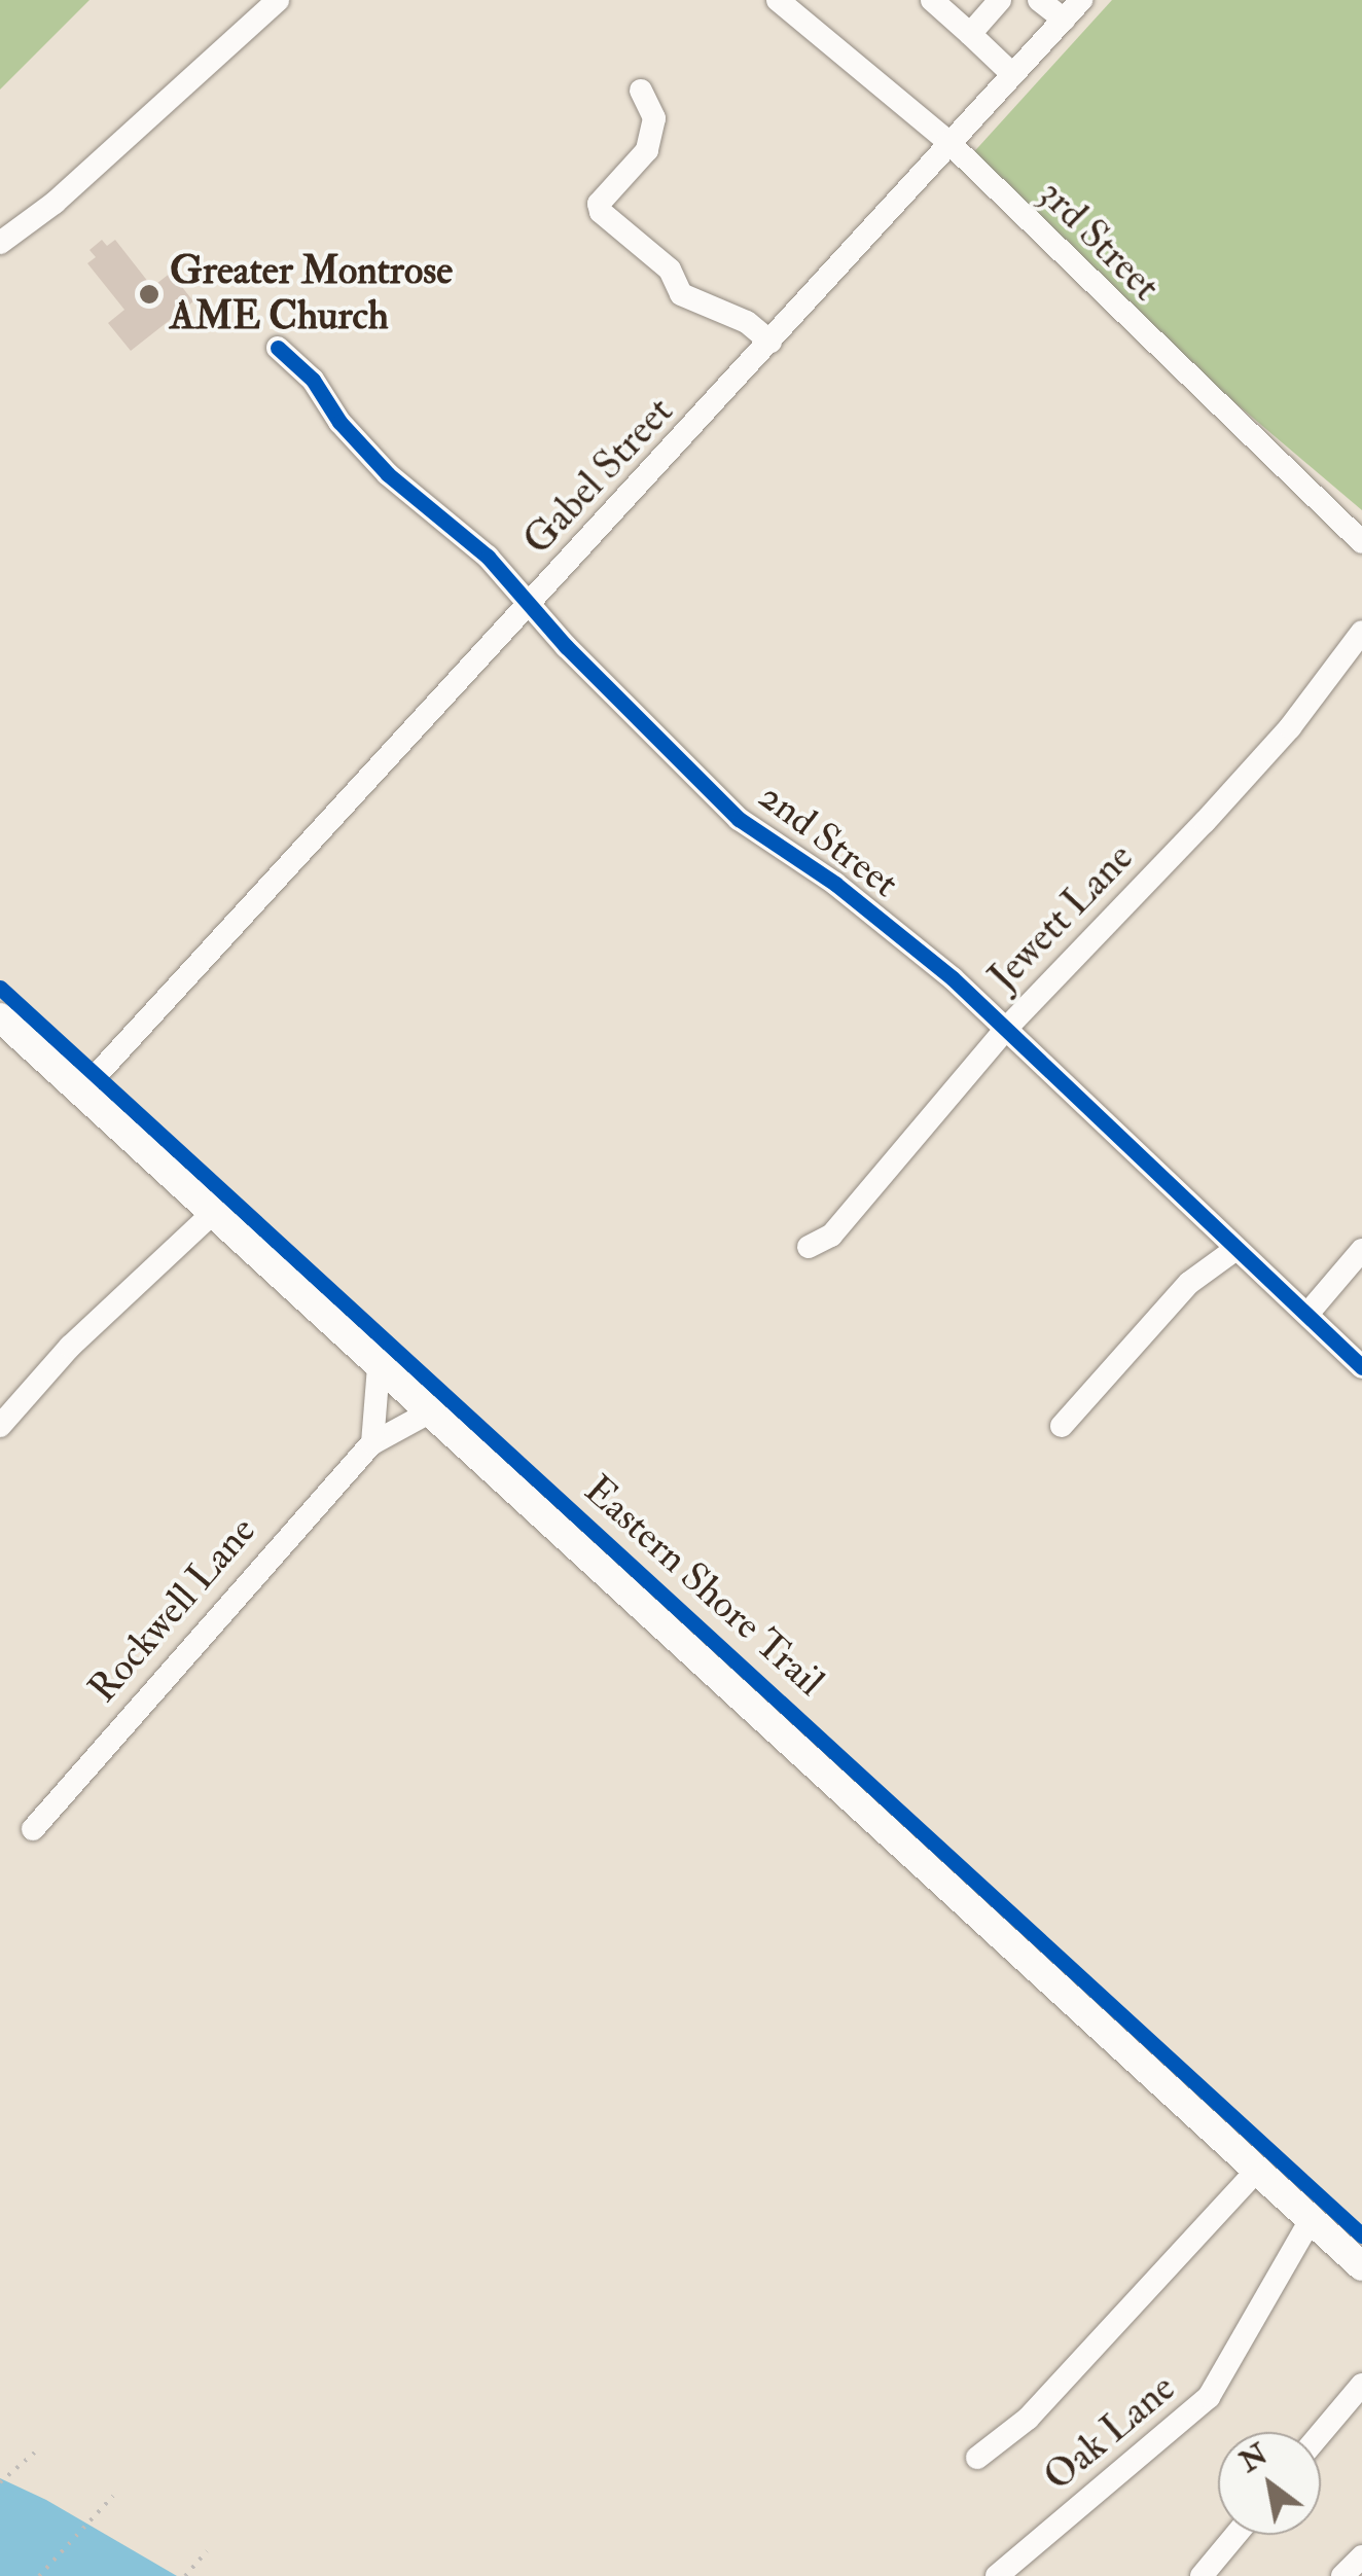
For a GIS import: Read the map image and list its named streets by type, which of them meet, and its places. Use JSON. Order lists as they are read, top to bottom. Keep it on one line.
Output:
{"streets":{"street":["3rd Street","Gabel Street","2nd Street","Jewett Lane","Rockwell Lane","Oak Lane"],"cycle path":["Eastern Shore Trail"]},"crossings":[["3rd Street","Gabel Street"],["Gabel Street","2nd Street"],["2nd Street","Jewett Lane"]],"places":["Greater Montrose AME Church"],"north":"top left"}
